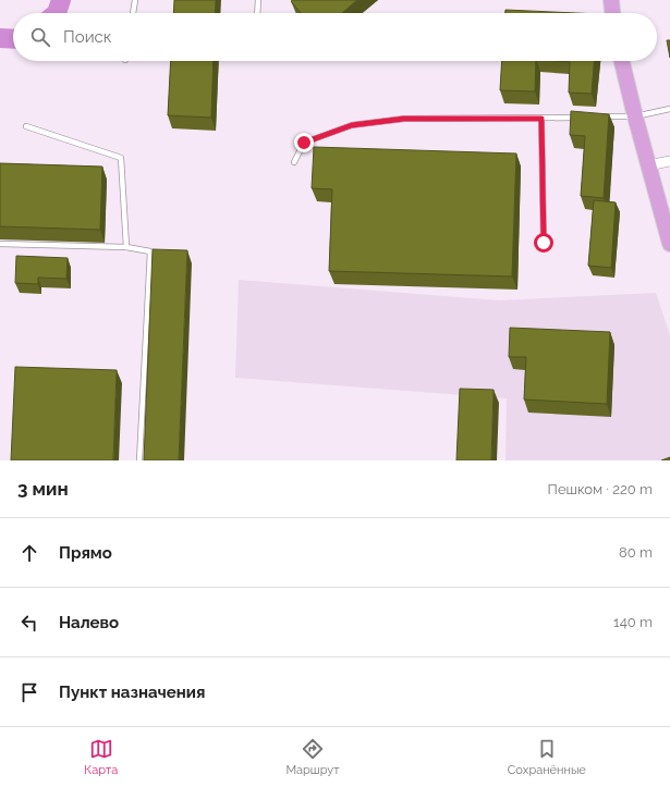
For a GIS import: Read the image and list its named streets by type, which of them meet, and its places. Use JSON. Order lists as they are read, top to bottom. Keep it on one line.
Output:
{"page":{"search":"Поиск","heading":["3 мин","Пешком · 220 m"],"list":[["Прямо","80 m"],["Налево","140 m"],"Пункт назначения"],"nav":["Карта","Маршрут","Сохранённые"]}}
